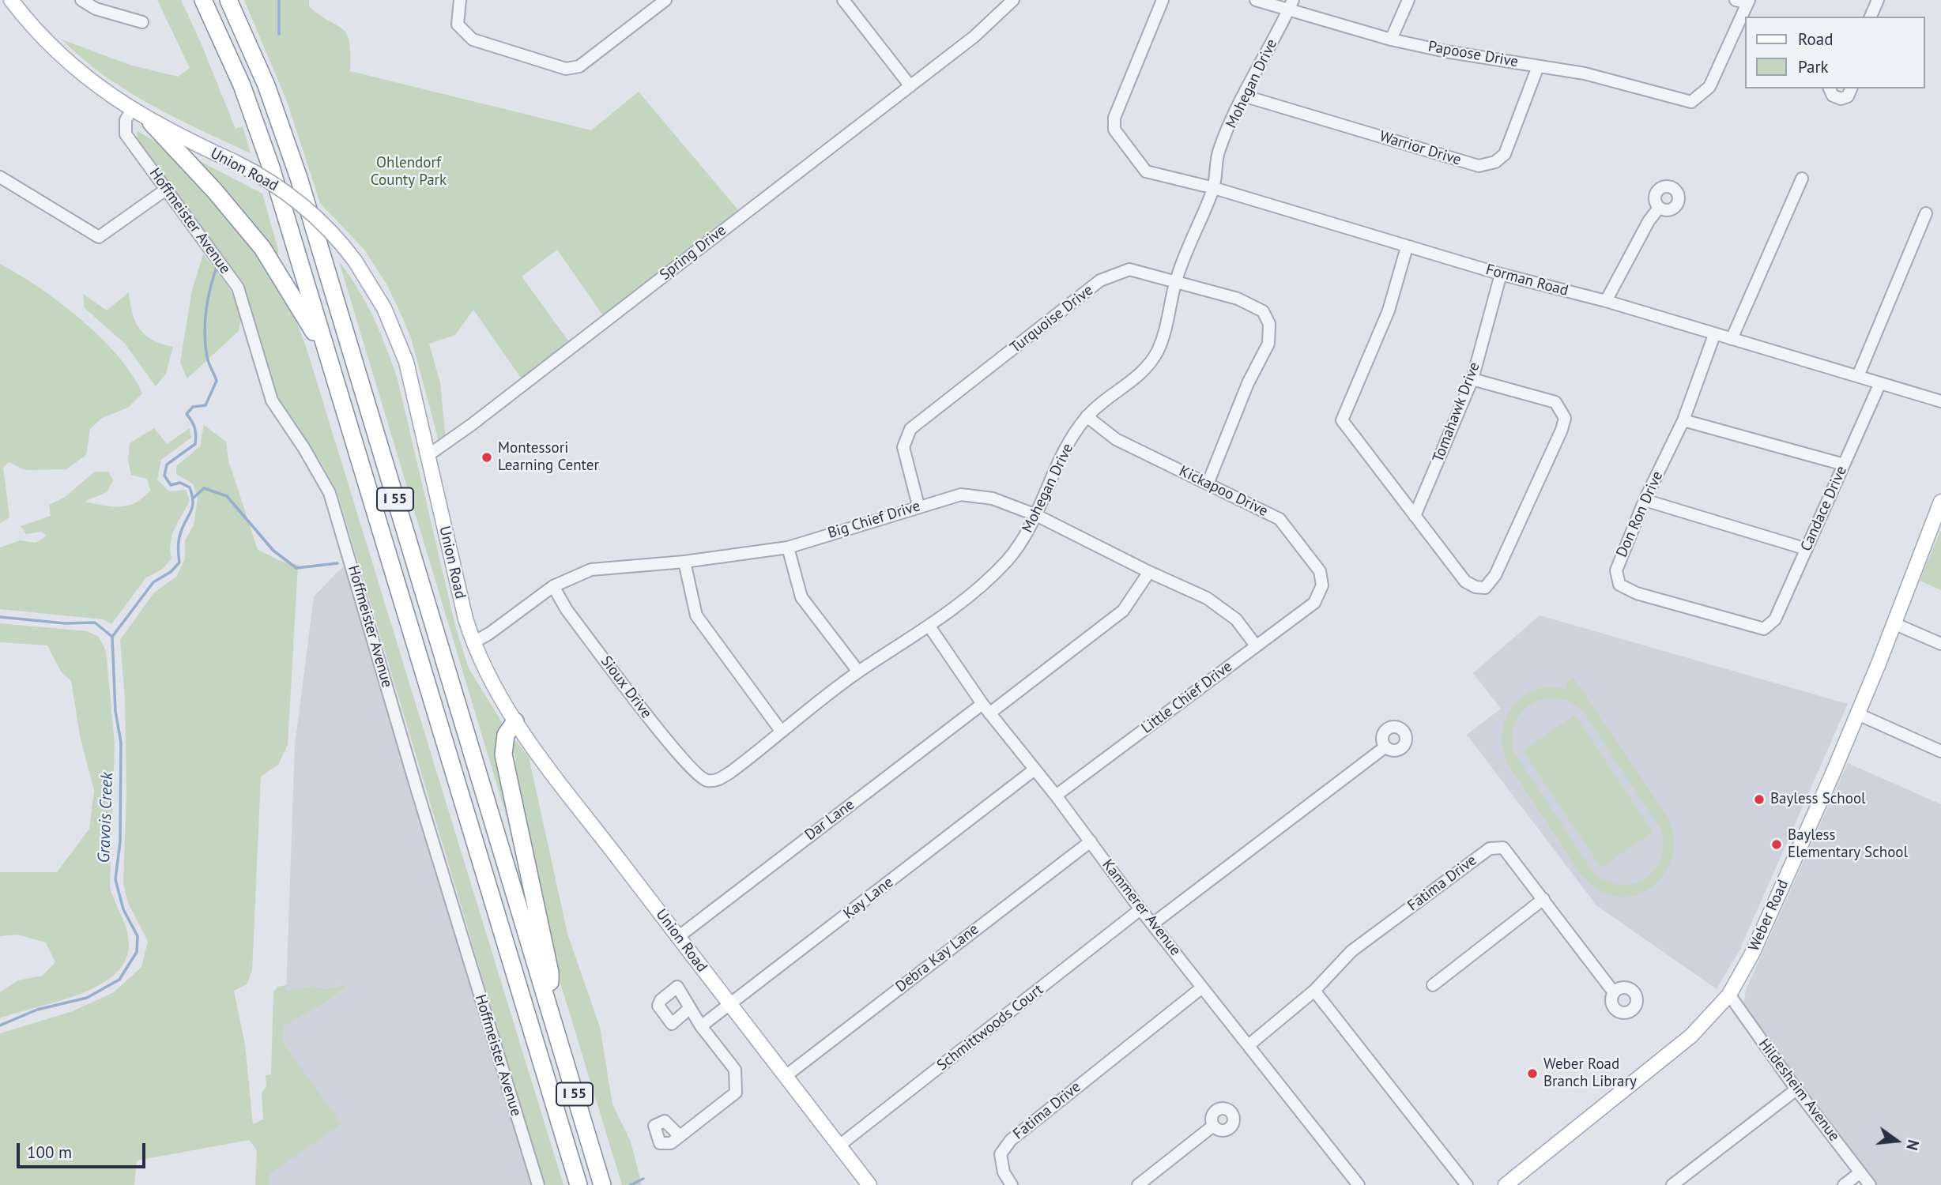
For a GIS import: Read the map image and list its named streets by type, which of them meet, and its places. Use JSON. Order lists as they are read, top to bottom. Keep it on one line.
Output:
{"streets":{"highway":["I 55"],"main road":["Union Road","Weber Road"],"street":["Papoose Drive","Mohegan Drive","Warrior Drive","Hoffmeister Avenue","Spring Drive","Forman Road","Turquoise Drive","Tomahawk Drive","Kickapoo Drive","Candace Drive","Don Ron Drive","Big Chief Drive","Sioux Drive","Little Chief Drive","Dar Lane","Fatima Drive","Kay Lane","Kammerer Avenue","Debra Kay Lane","Schmittwoods Court","Hildesheim Avenue"]},"crossings":[["Papoose Drive","Mohegan Drive"],["Papoose Drive","Warrior Drive"],["Mohegan Drive","Warrior Drive"],["Mohegan Drive","Forman Road"],["Mohegan Drive","Turquoise Drive"],["Mohegan Drive","Kickapoo Drive"],["Mohegan Drive","Big Chief Drive"],["Mohegan Drive","Sioux Drive"],["Mohegan Drive","Kammerer Avenue"],["Union Road","Hoffmeister Avenue"],["Union Road","Spring Drive"],["Union Road","Big Chief Drive"],["Union Road","Dar Lane"],["Union Road","Kay Lane"],["Union Road","Debra Kay Lane"],["Union Road","Schmittwoods Court"],["Forman Road","Tomahawk Drive"],["Forman Road","Candace Drive"],["Forman Road","Don Ron Drive"],["Turquoise Drive","Kickapoo Drive"],["Turquoise Drive","Big Chief Drive"],["Kickapoo Drive","Little Chief Drive"],["Candace Drive","Don Ron Drive"],["Big Chief Drive","Sioux Drive"],["Big Chief Drive","Little Chief Drive"],["Big Chief Drive","Dar Lane"],["Little Chief Drive","Kammerer Avenue"],["Dar Lane","Kammerer Avenue"],["Fatima Drive","Kammerer Avenue"],["Kay Lane","Kammerer Avenue"],["Kammerer Avenue","Debra Kay Lane"],["Kammerer Avenue","Schmittwoods Court"],["Weber Road","Hildesheim Avenue"]],"water":["Gravois Creek"],"parks":["Ohlendorf County Park"],"places":["Montessori Learning Center","Bayless School","Bayless Elementary School","Weber Road Branch Library"],"legend":["Road","Park"],"scale_bar":"100 m","north":"right"}
